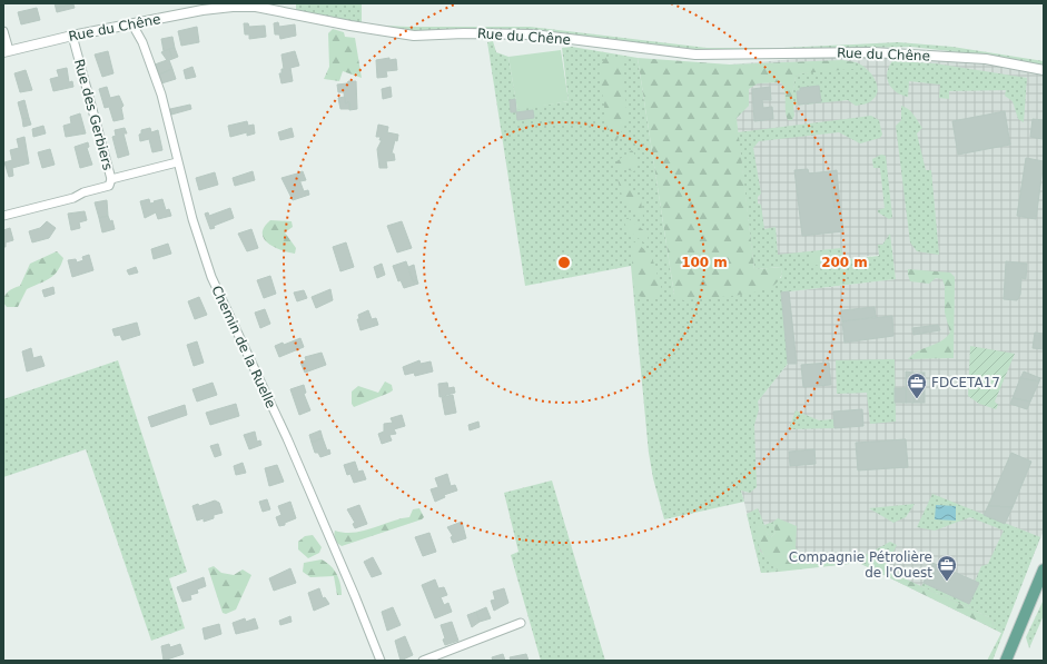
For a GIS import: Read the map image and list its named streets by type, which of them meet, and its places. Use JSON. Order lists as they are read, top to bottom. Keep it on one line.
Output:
{"streets":{"street":["Rue du Chêne","Rue des Gerbiers","Chemin de la Ruelle"]},"crossings":[["Rue du Chêne","Rue des Gerbiers"],["Rue du Chêne","Chemin de la Ruelle"],["Rue des Gerbiers","Chemin de la Ruelle"]],"places":{"office":["FDCETA17","Compagnie Pétrolière de l'Ouest"]},"rings":["100 m","200 m"]}
